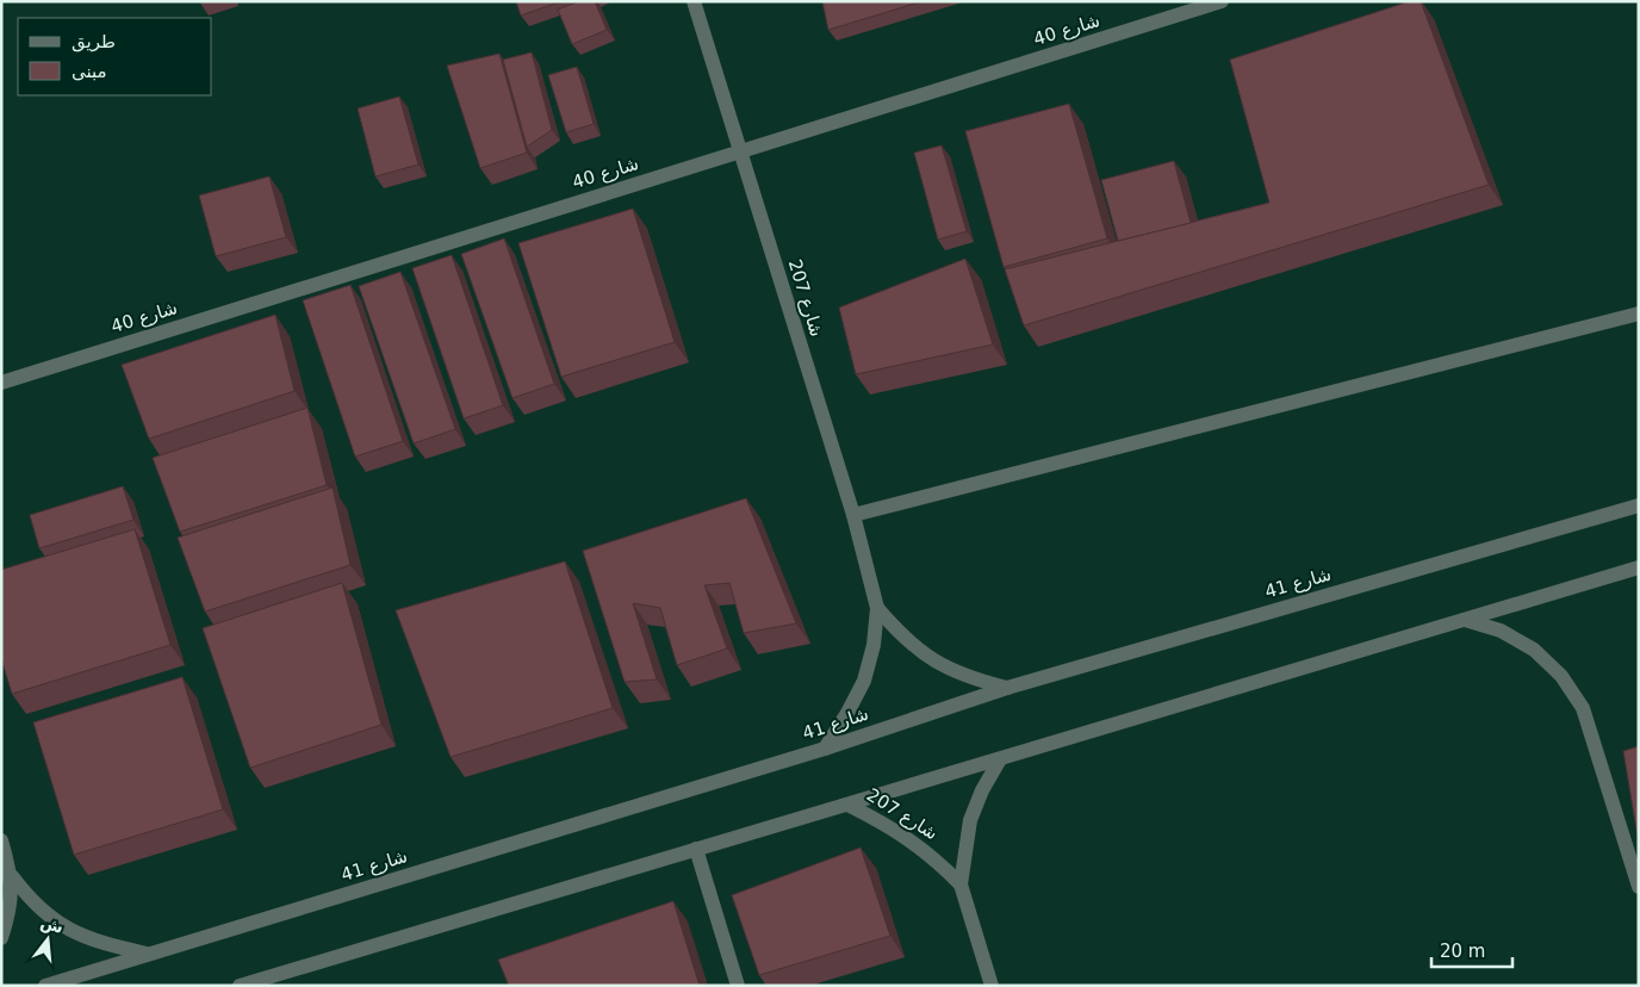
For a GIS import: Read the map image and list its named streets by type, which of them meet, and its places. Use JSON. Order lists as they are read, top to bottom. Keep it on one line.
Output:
{"streets":{"street":["شارع 40","شارع 207","شارع 41"]},"crossings":[["شارع 40","شارع 207"],["شارع 207","شارع 41"]],"legend":["طريق","مبنى"],"scale_bar":"20 m","north":"top"}
